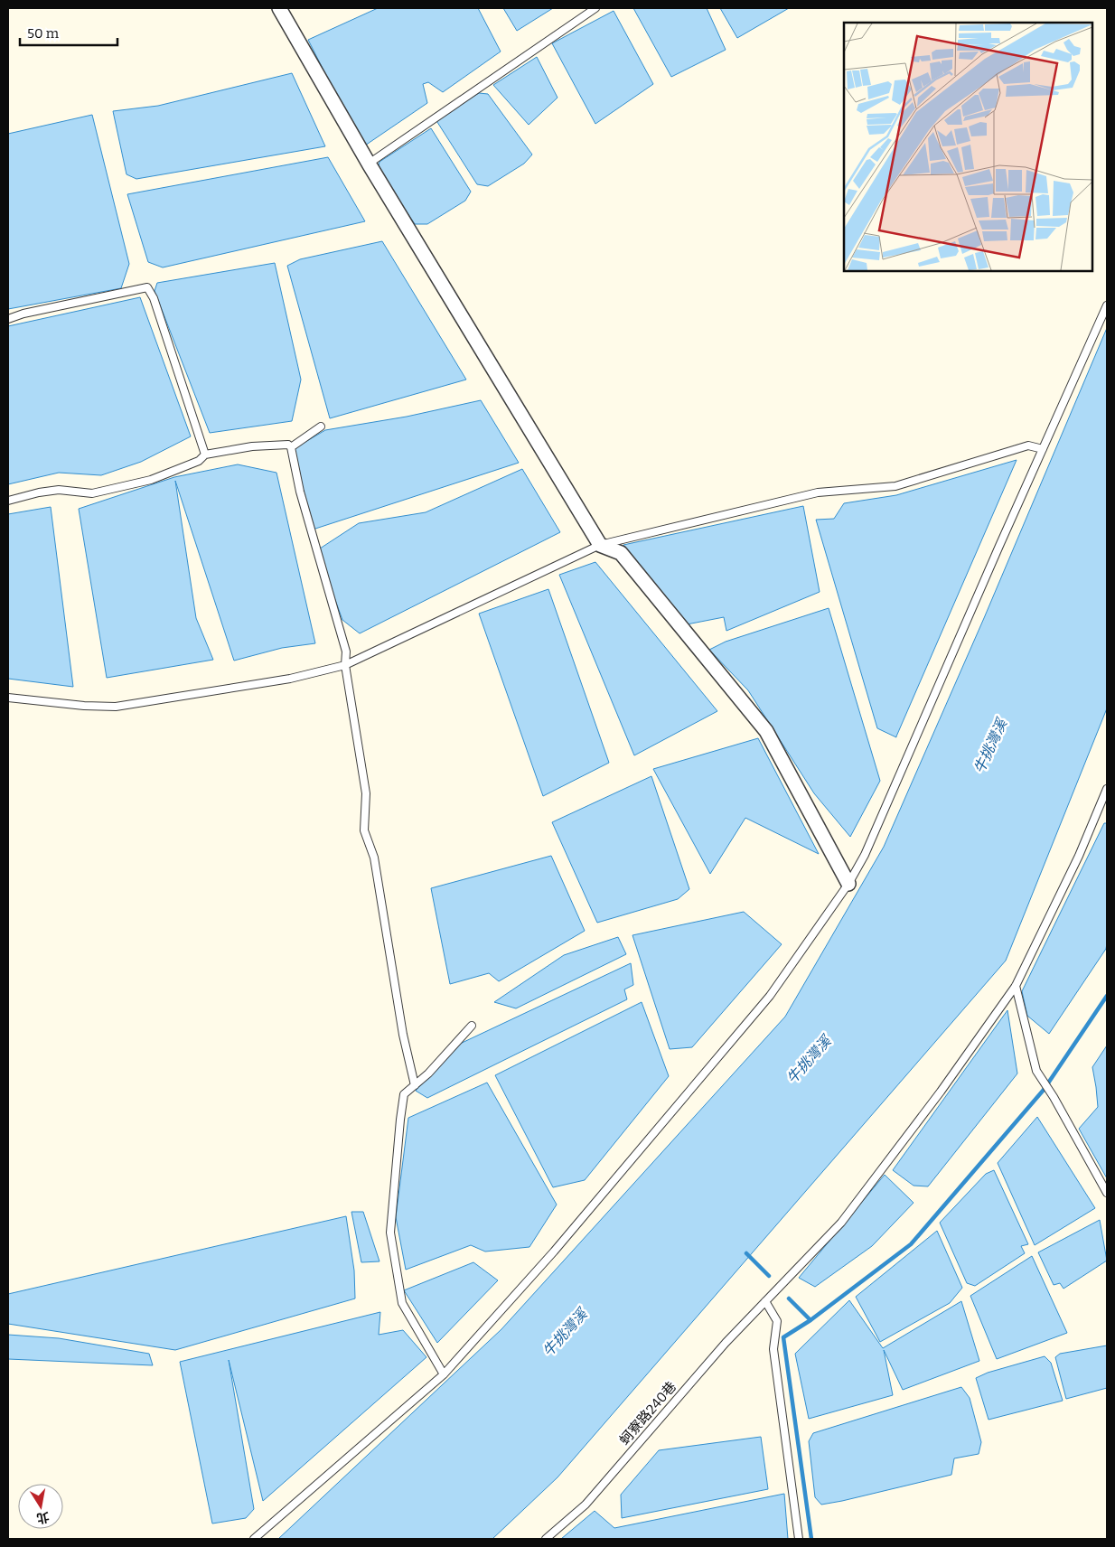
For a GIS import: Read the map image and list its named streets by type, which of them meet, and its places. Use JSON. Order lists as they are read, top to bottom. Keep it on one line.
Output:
{"streets":{"lane":["蚵寮路240巷"]},"water":["牛挑灣溪"],"scale_bar":"50 m","north":"bottom"}
